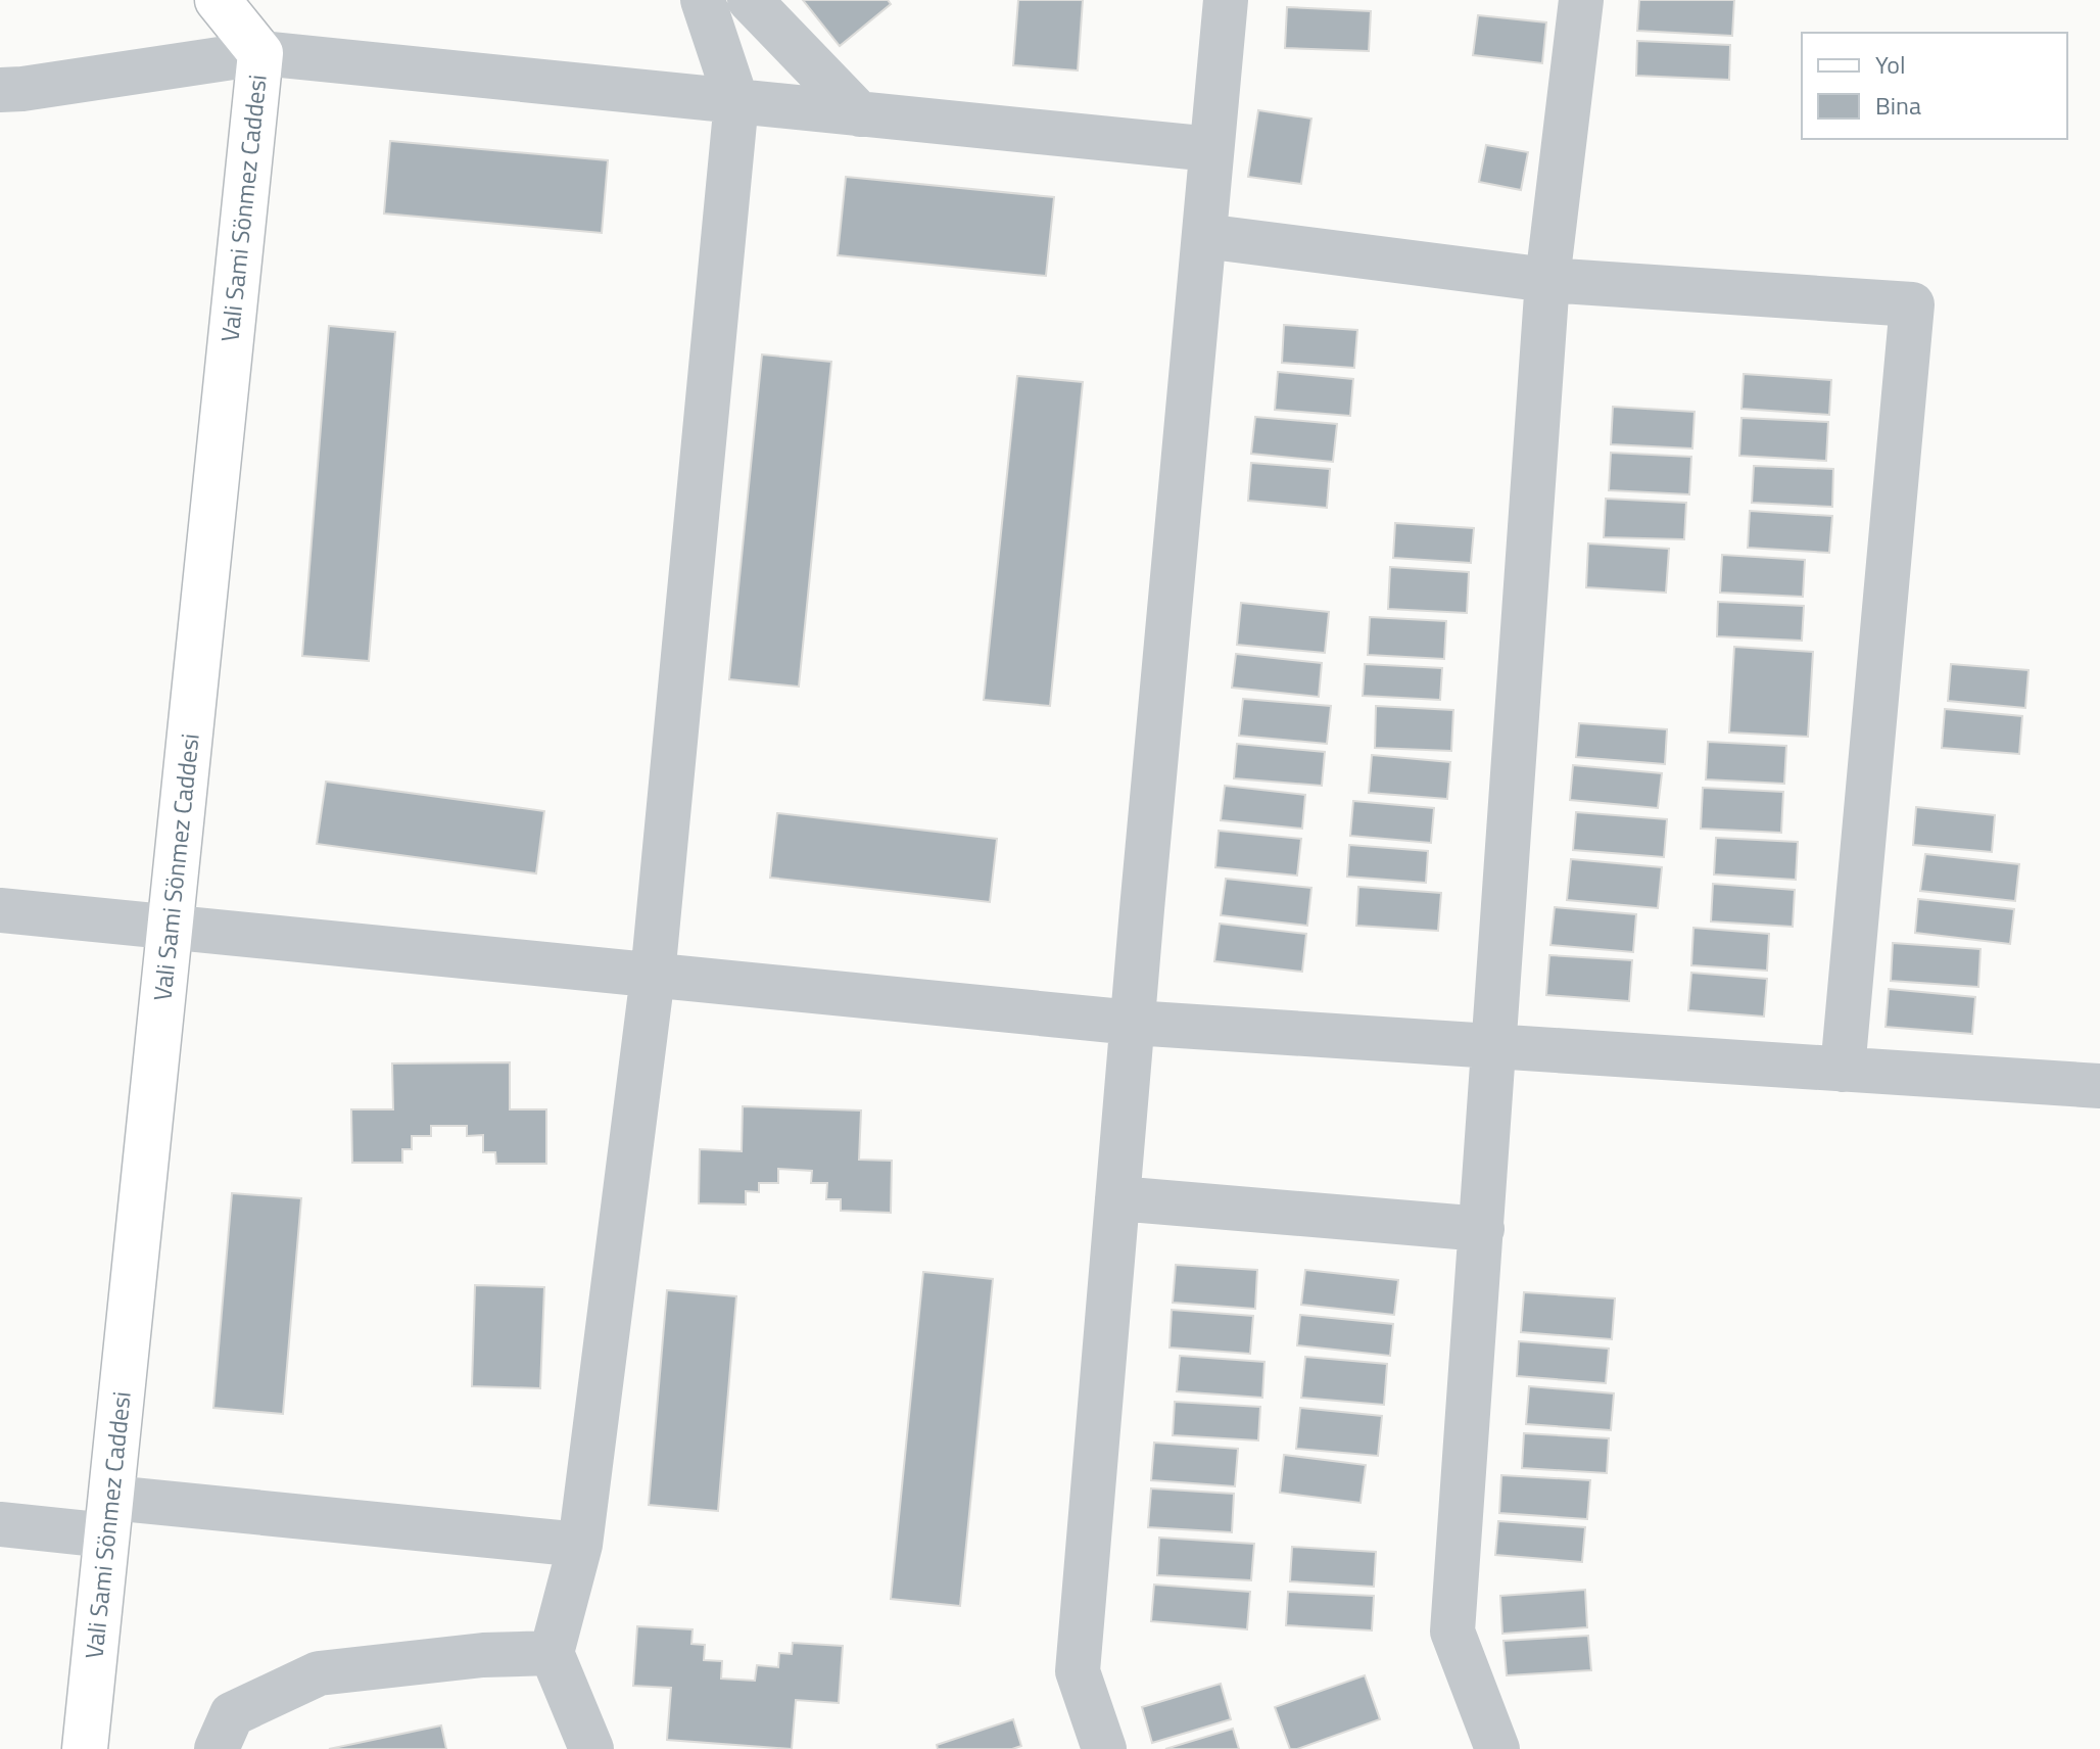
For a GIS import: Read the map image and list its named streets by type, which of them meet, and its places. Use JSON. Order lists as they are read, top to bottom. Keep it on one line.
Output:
{"streets":{"main road":["Vali Sami Sönmez Caddesi"]},"legend":["Yol","Bina"]}
